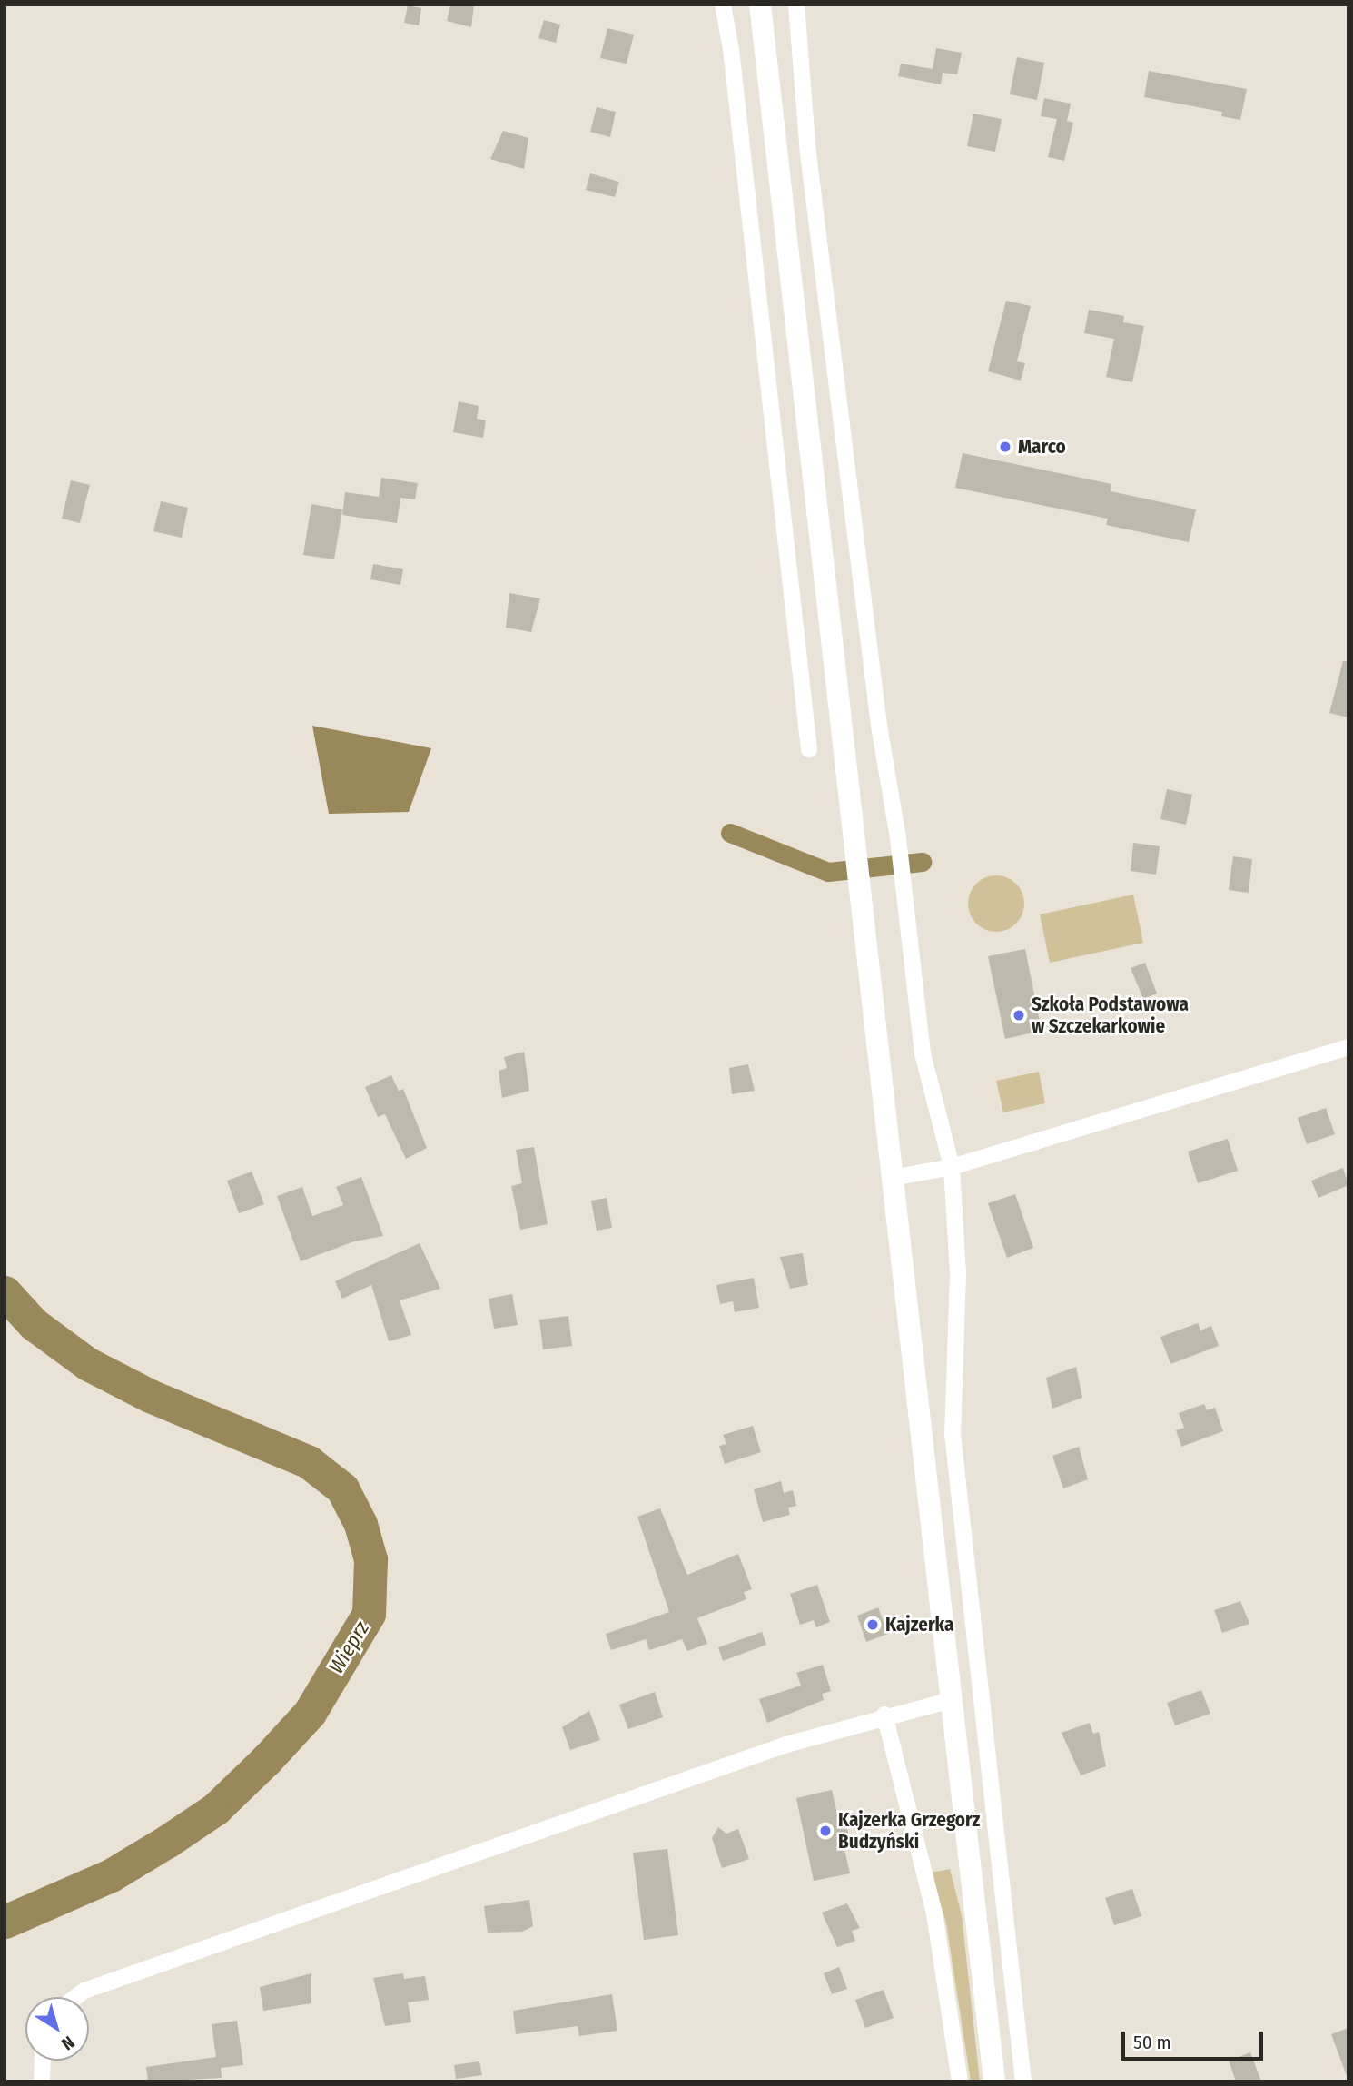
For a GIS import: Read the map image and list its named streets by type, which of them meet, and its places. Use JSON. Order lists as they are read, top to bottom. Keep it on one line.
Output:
{"water":["Wieprz"],"places":["Marco","Szkoła Podstawowa w Szczekarkowie","Kajzerka","Kajzerka Grzegorz Budzyński"],"scale_bar":"50 m","north":"bottom right"}
